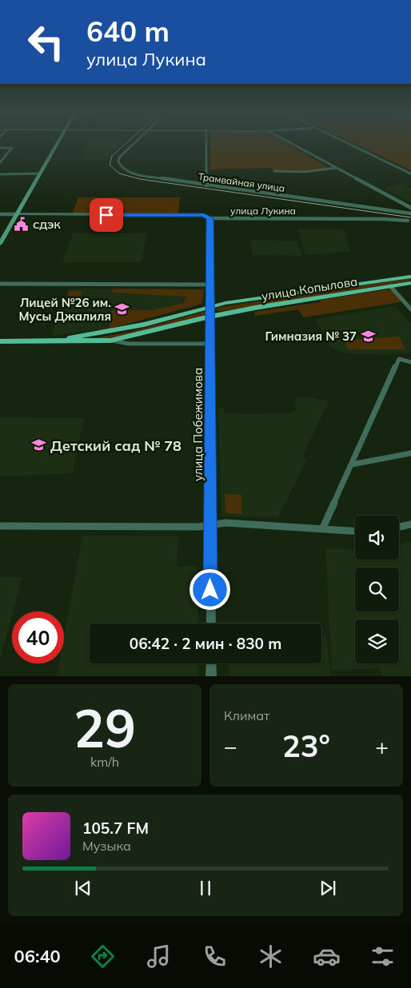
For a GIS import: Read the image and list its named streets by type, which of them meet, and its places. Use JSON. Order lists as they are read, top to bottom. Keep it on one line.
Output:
{"streets":{"main road":["улица Копылова"],"street":["Трамвайная улица","улица Лукина","улица Побежимова"]},"crossings":[["улица Лукина","улица Побежимова"],["улица Копылова","улица Побежимова"]],"places":{"public building":["СДЭК"],"school or university":["Лицей №26 им. Мусы Джалиля","Гимназия № 37","Детский сад № 78"]},"page":{"turn":["640 m","улица Лукина"],"limit":"40","trip":"06:42 · 2 мин · 830 m","tile":[["29","km/h"],"Климат"],"heat":["−","23°","+"],"song":["105.7 FM","Музыка"],"tabs":"06:40"}}
